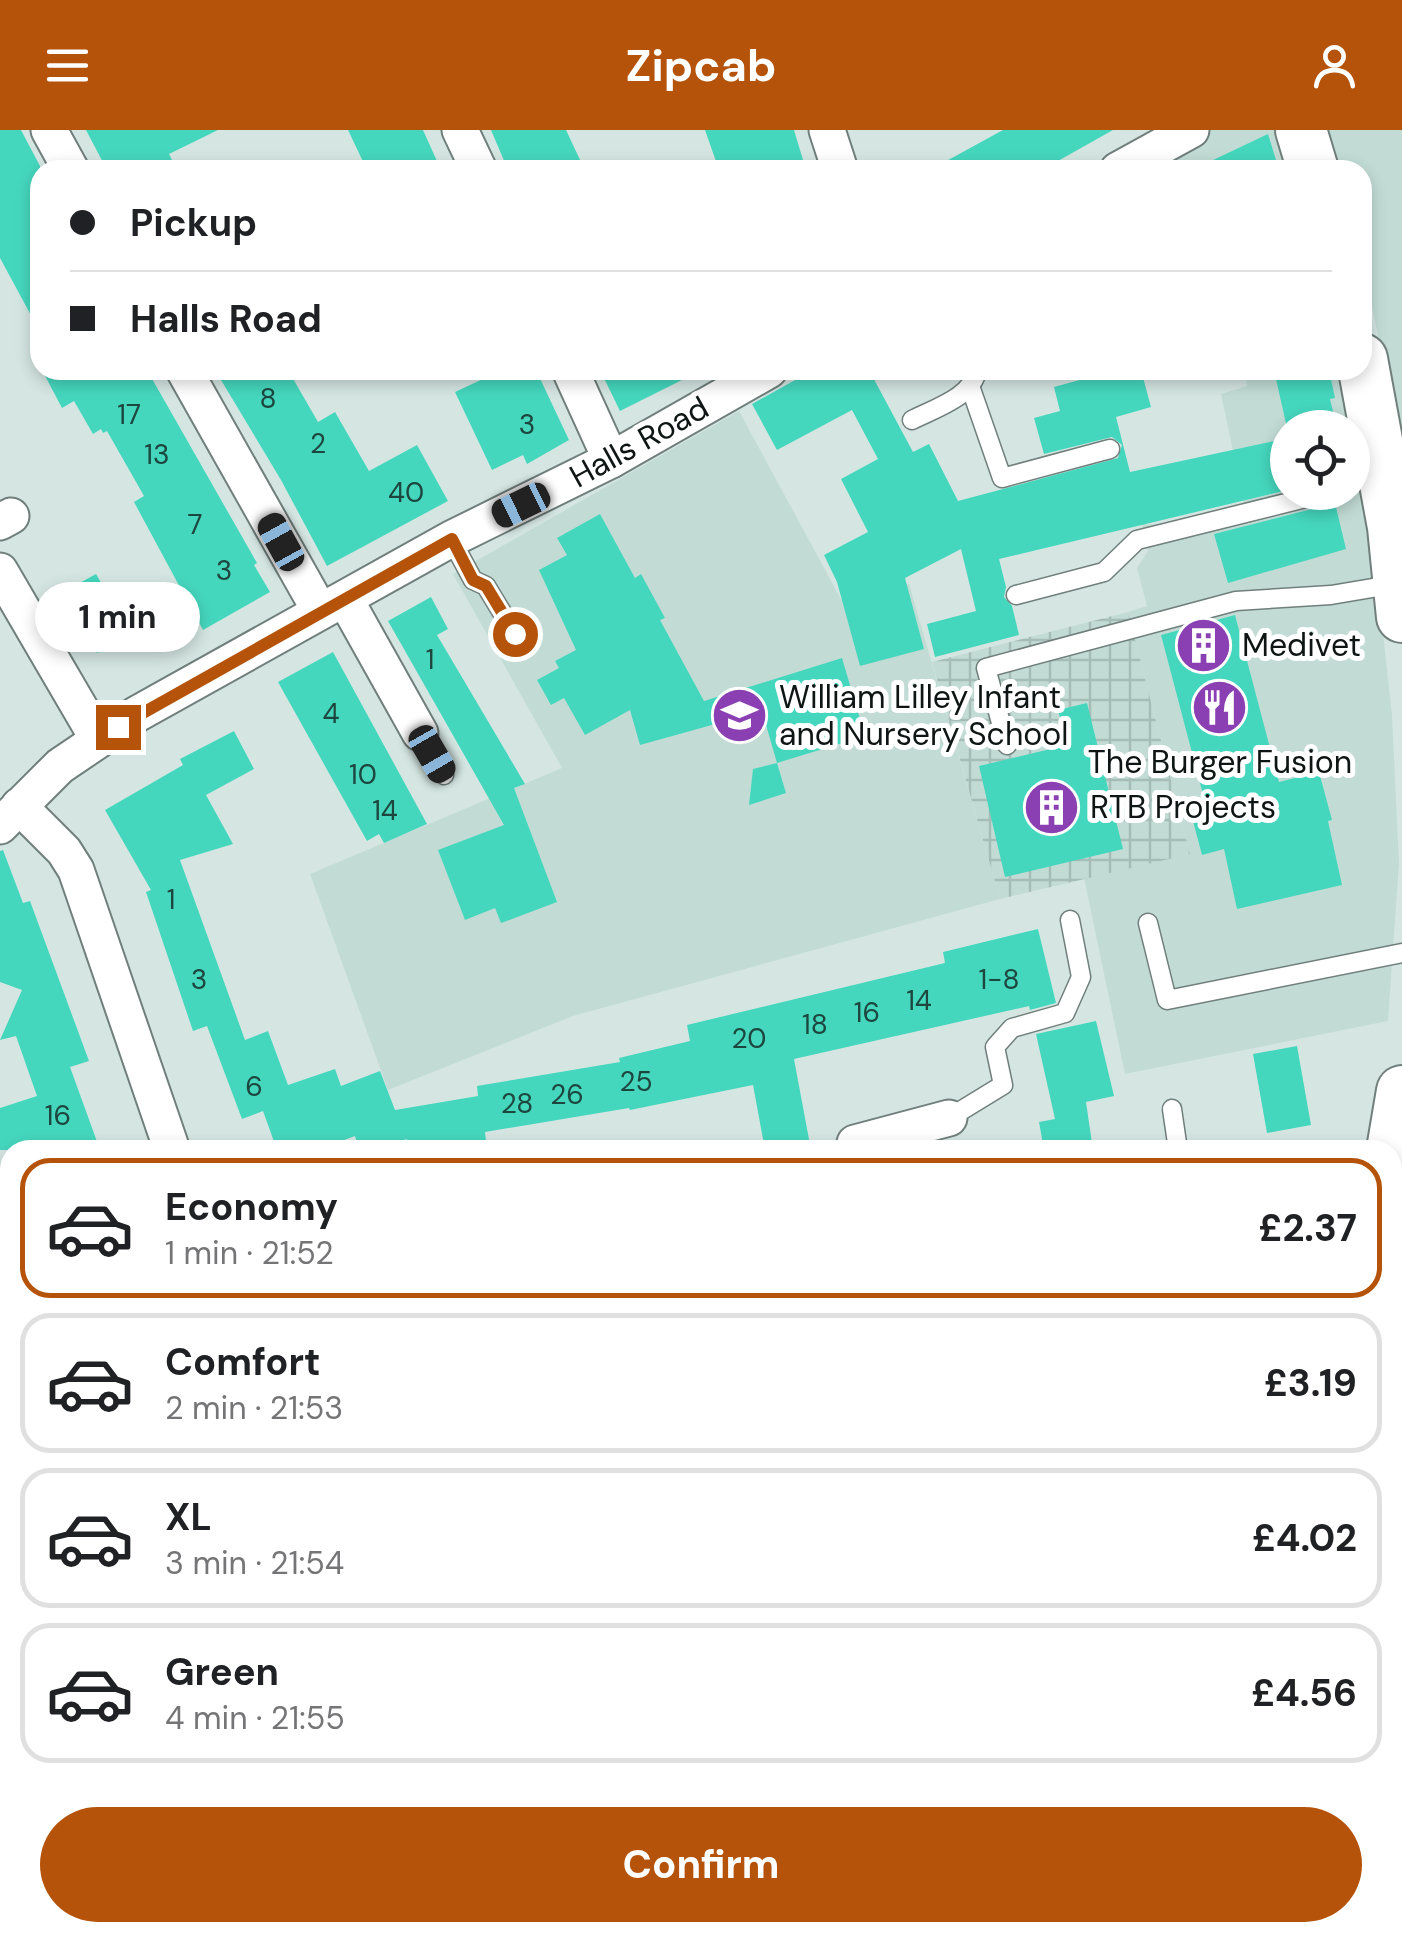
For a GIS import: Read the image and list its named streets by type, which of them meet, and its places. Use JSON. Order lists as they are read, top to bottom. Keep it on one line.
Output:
{"streets":{"street":["Halls Road"]},"places":{"building":["Medivet","RTB Projects"],"restaurant":["The Burger Fusion"],"school or university":["William Lilley Infant and Nursery School"]},"house_numbers":["8","17","3","2","13","40","7","3","1","4","10","14","1","3","1-8","14","16","18","20","25","6","26","28","16"],"page":{"header":"Zipcab","banner":["Pickup","Halls Road"],"bubble":"1 min","list":[{"name":"Economy","note":"1 min · 21:52","value":"£2.37"},{"name":"Comfort","note":"2 min · 21:53","value":"£3.19"},{"name":"XL","note":"3 min · 21:54","value":"£4.02"},{"name":"Green","note":"4 min · 21:55","value":"£4.56"}],"buttons":"Confirm"}}
